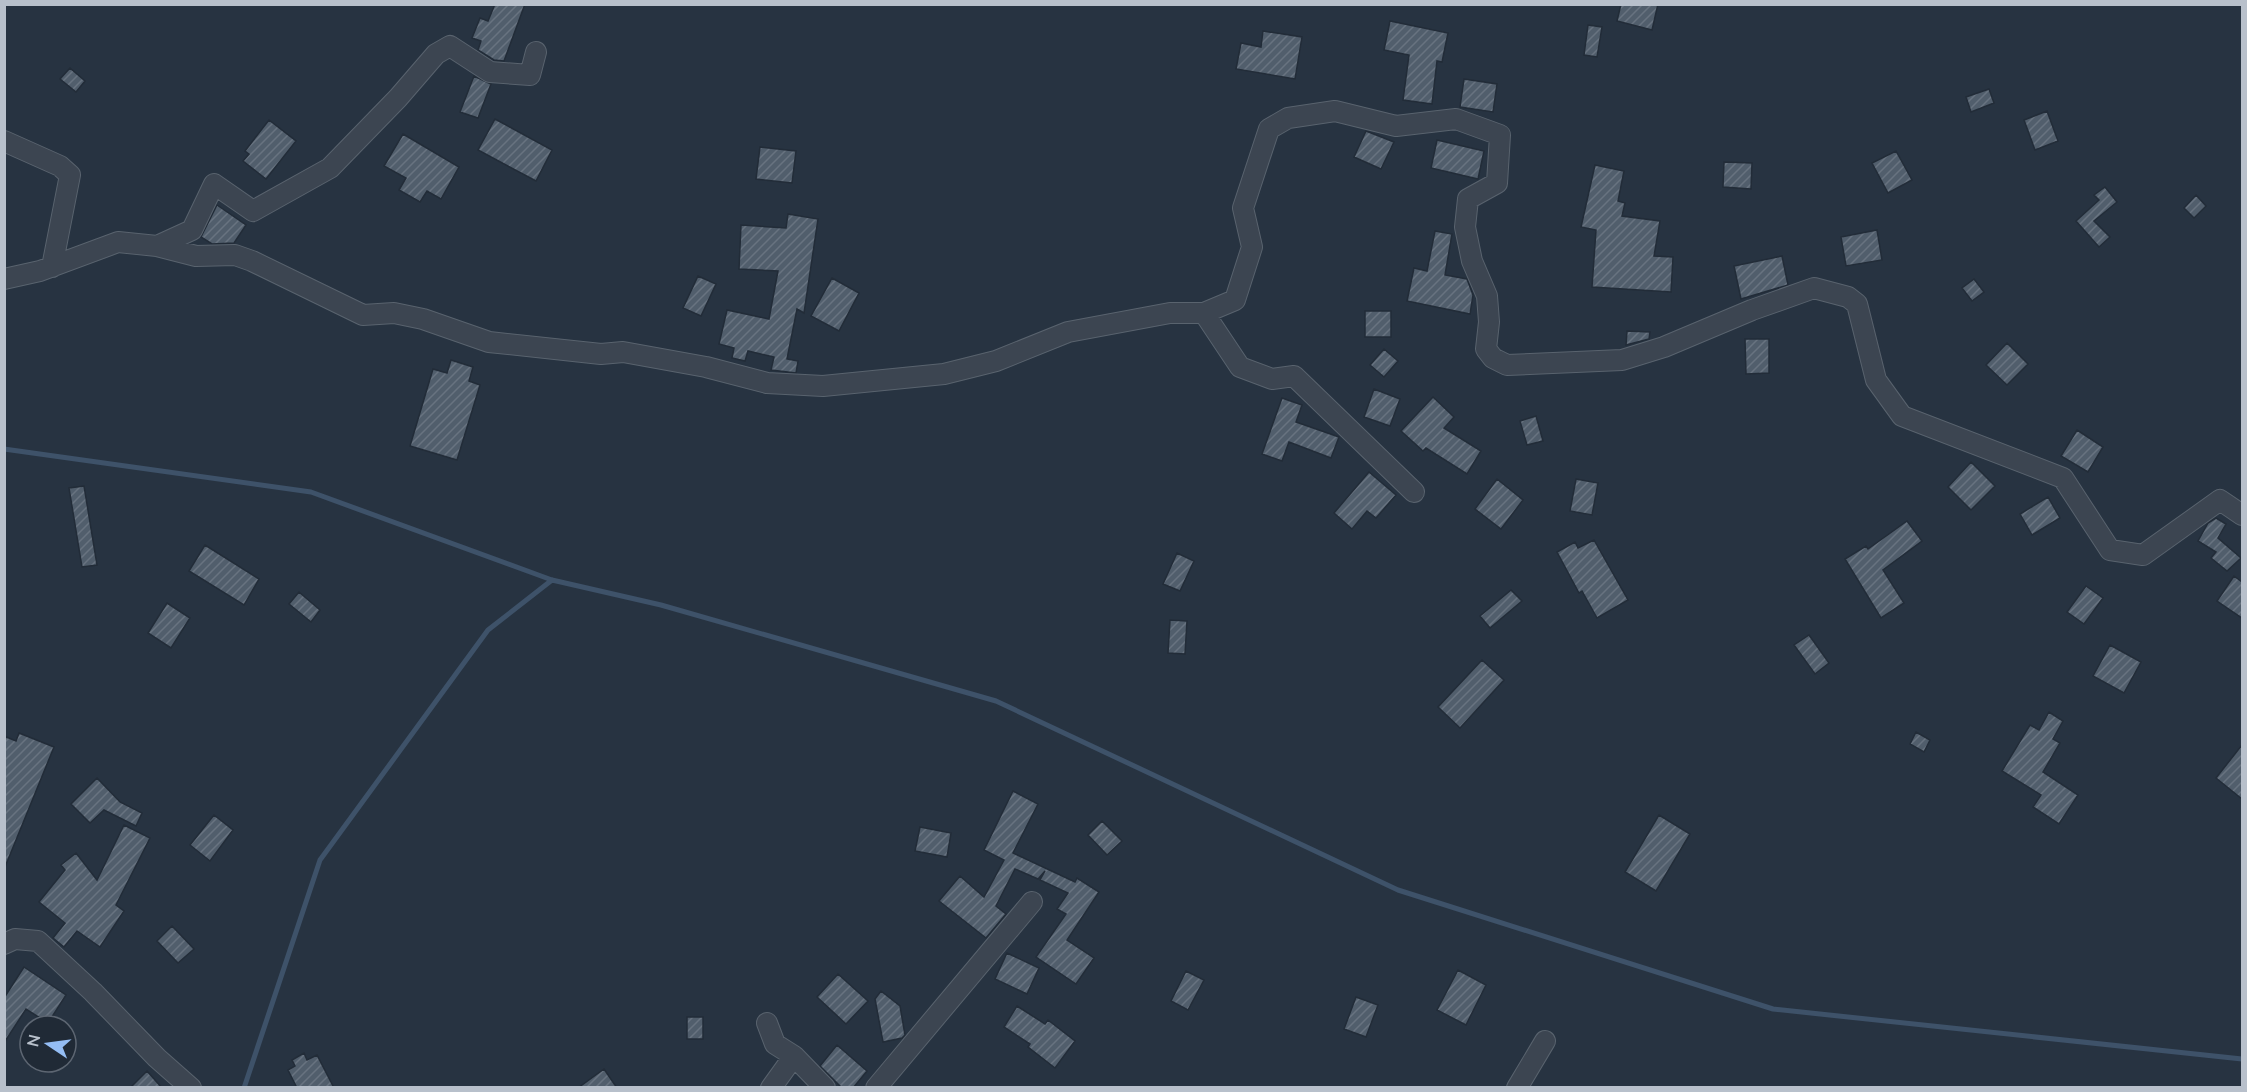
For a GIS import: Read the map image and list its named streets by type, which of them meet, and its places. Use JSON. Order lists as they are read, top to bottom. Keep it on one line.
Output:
{"north":"left"}
